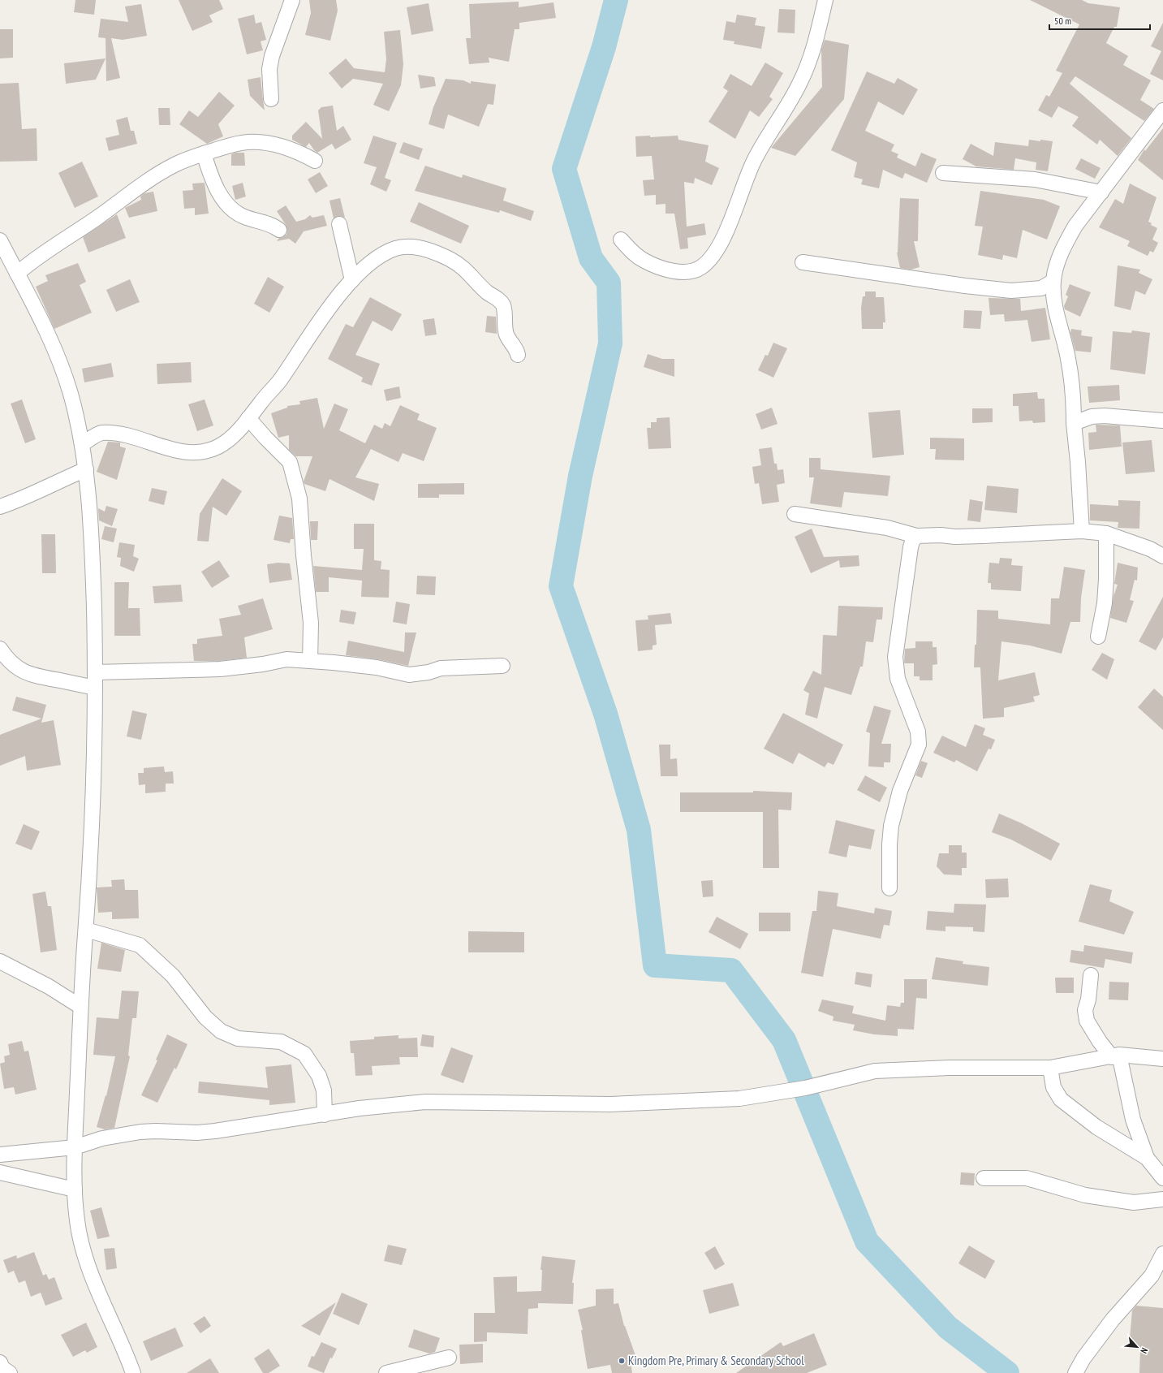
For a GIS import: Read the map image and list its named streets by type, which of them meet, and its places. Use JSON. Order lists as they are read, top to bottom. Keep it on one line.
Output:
{"places":["Kingdom Pre, Primary & Secondary School"],"scale_bar":"50 m","north":"bottom right"}
